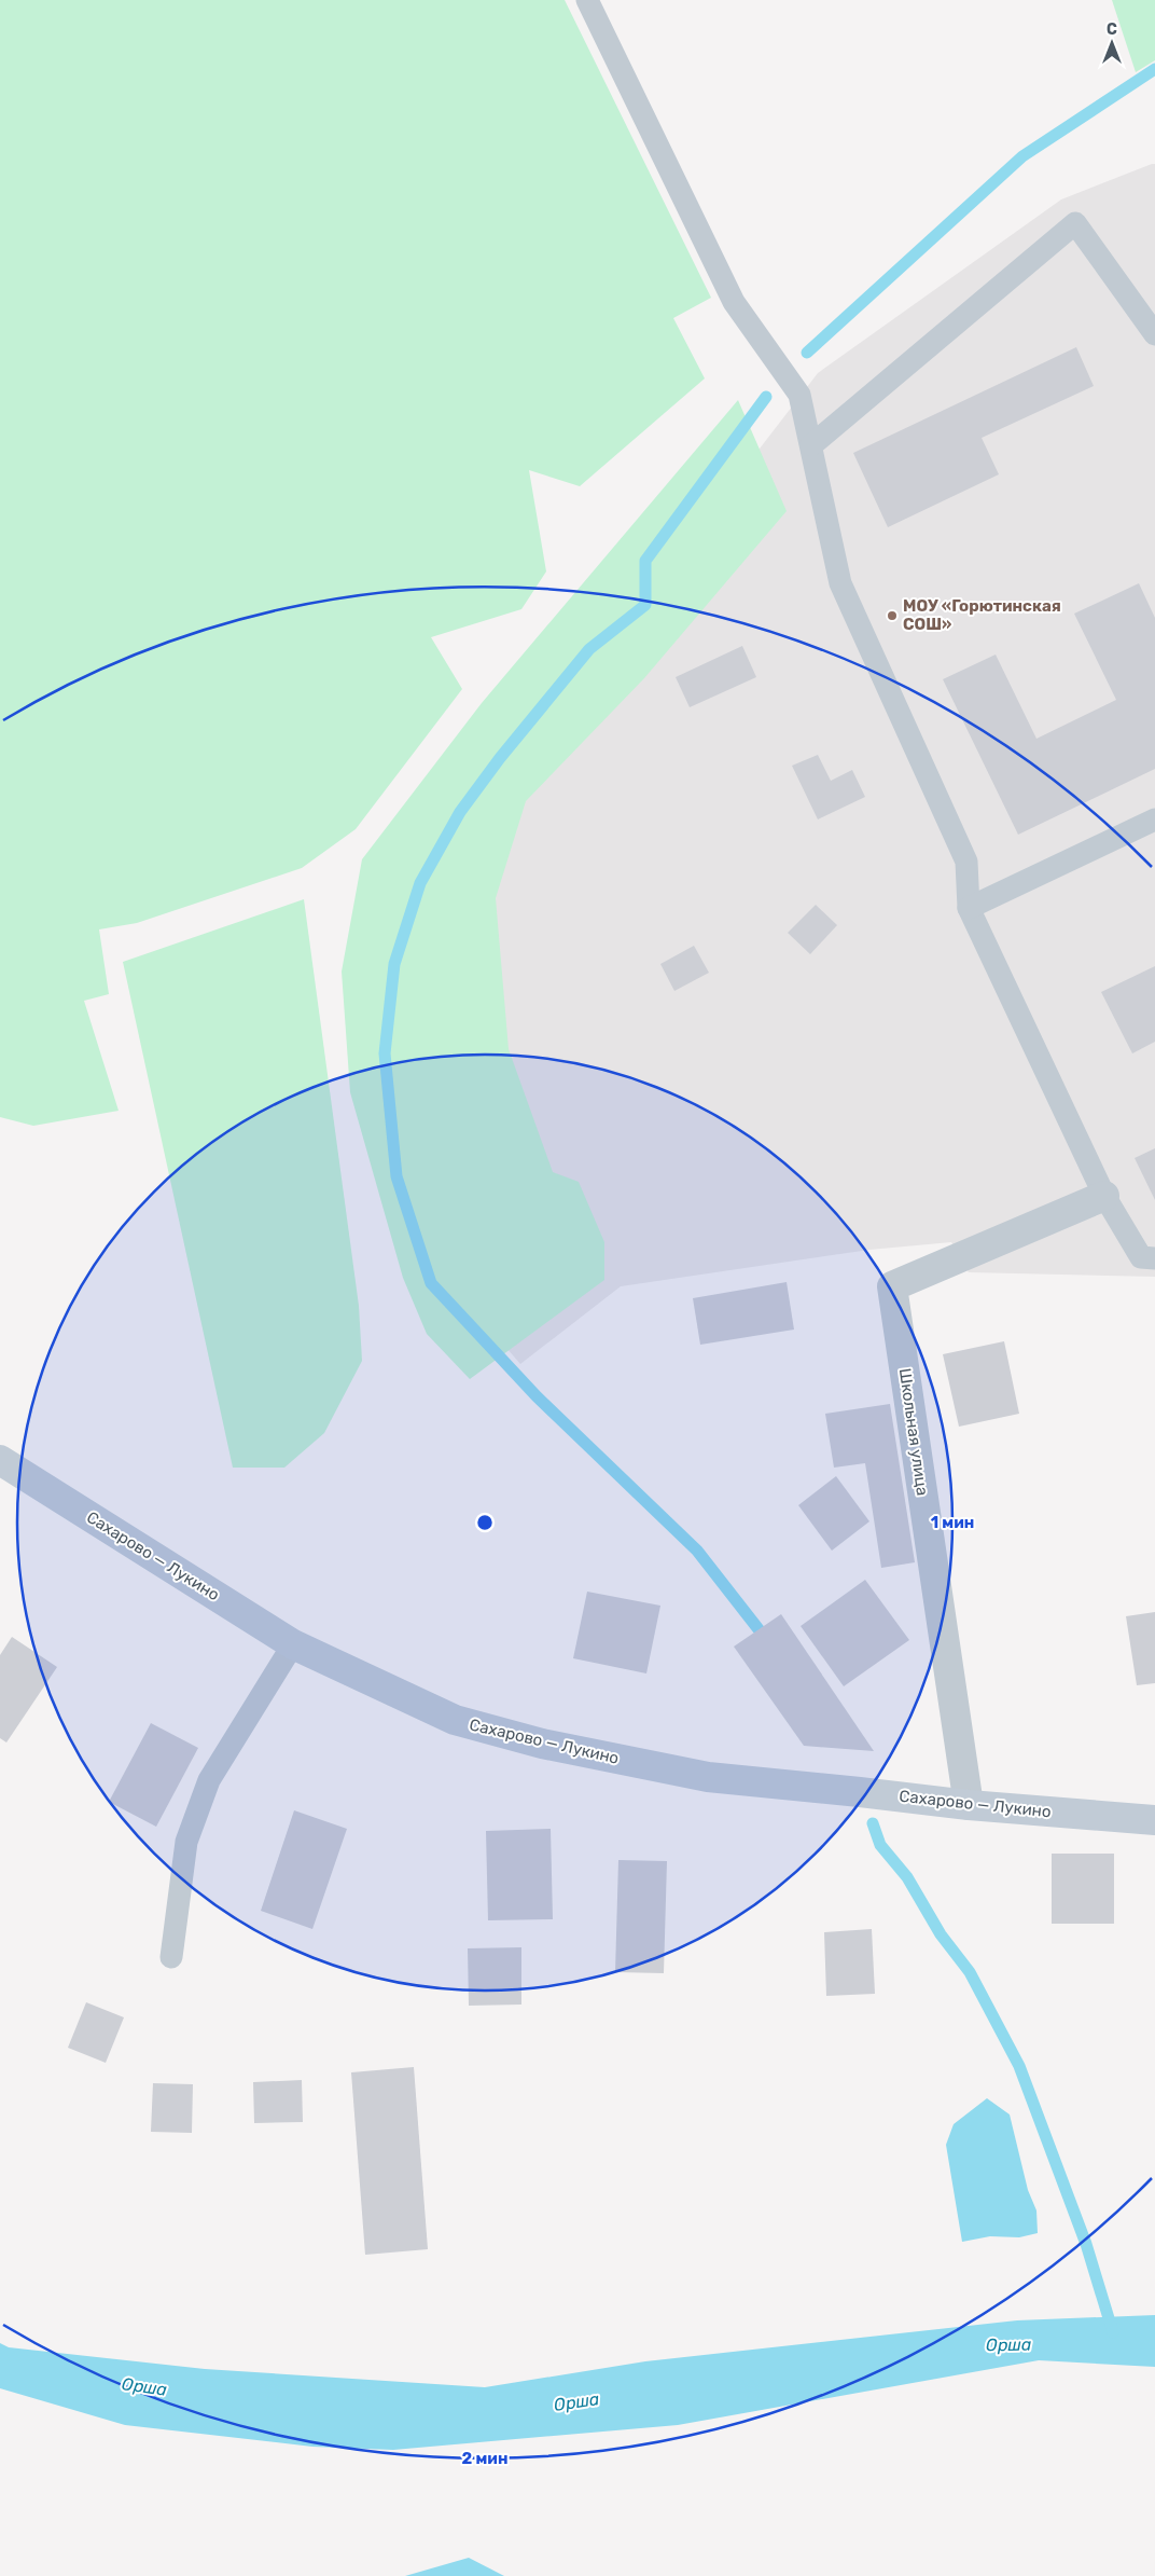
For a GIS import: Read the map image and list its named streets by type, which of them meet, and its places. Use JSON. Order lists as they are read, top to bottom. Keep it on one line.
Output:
{"streets":{"street":["Школьная улица","Сахарово — Лукино"]},"crossings":[["Школьная улица","Сахарово — Лукино"]],"water":["Орша"],"places":["МОУ «Горютинская СОШ»"],"north":"top","rings":["1 мин","2 мин"]}
